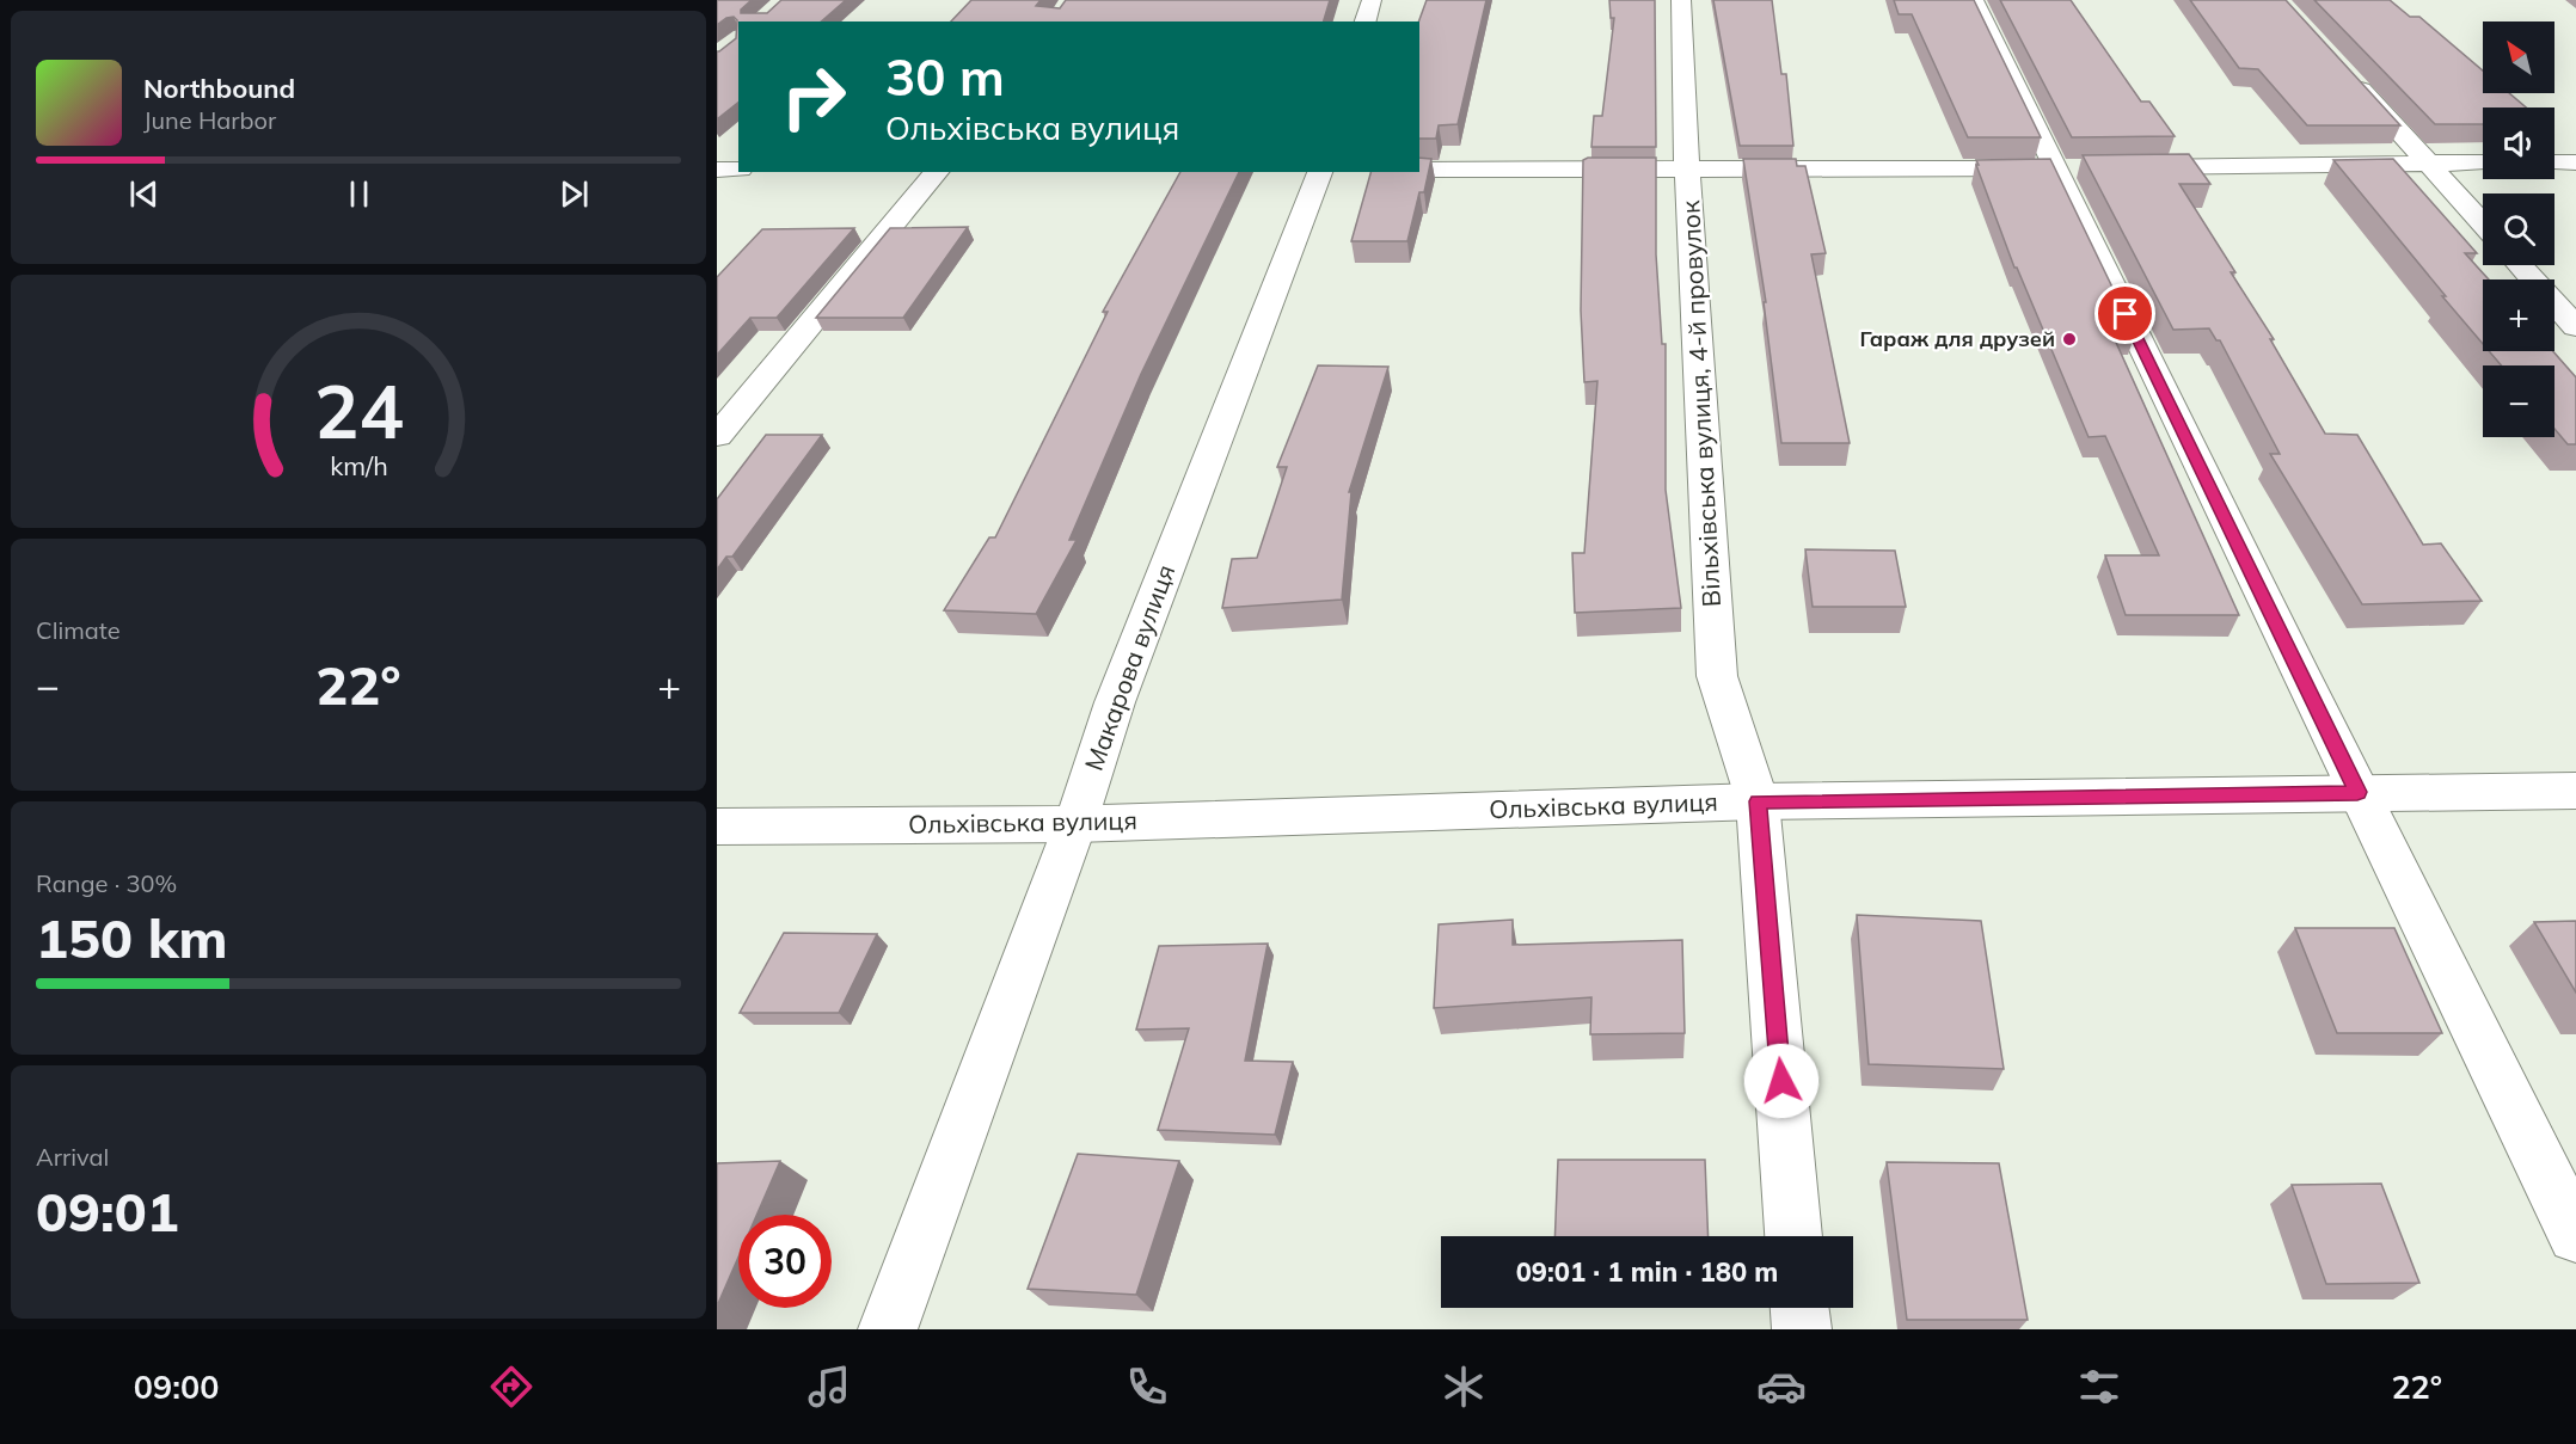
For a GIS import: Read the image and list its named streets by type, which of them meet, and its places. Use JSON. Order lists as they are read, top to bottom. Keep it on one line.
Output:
{"streets":{"street":["Вільхівська вулиця, 4-й провулок","Макарова вулиця","Ольхівська вулиця"]},"crossings":[["Вільхівська вулиця, 4-й провулок","Ольхівська вулиця"],["Макарова вулиця","Ольхівська вулиця"]],"places":["Гараж для друзей"],"north":"top left","page":{"map_buttons":["+","−"],"turn":["30 m","Ольхівська вулиця"],"song":["Northbound","June Harbor"],"tile":["Climate",["Range · 30%","150 km"],["Arrival","09:01"]],"heat":["−","22°","+"],"limit":"30","trip":"09:01 · 1 min · 180 m","tabs":["09:00","22°"],"gauge":["24","km/h"]}}
